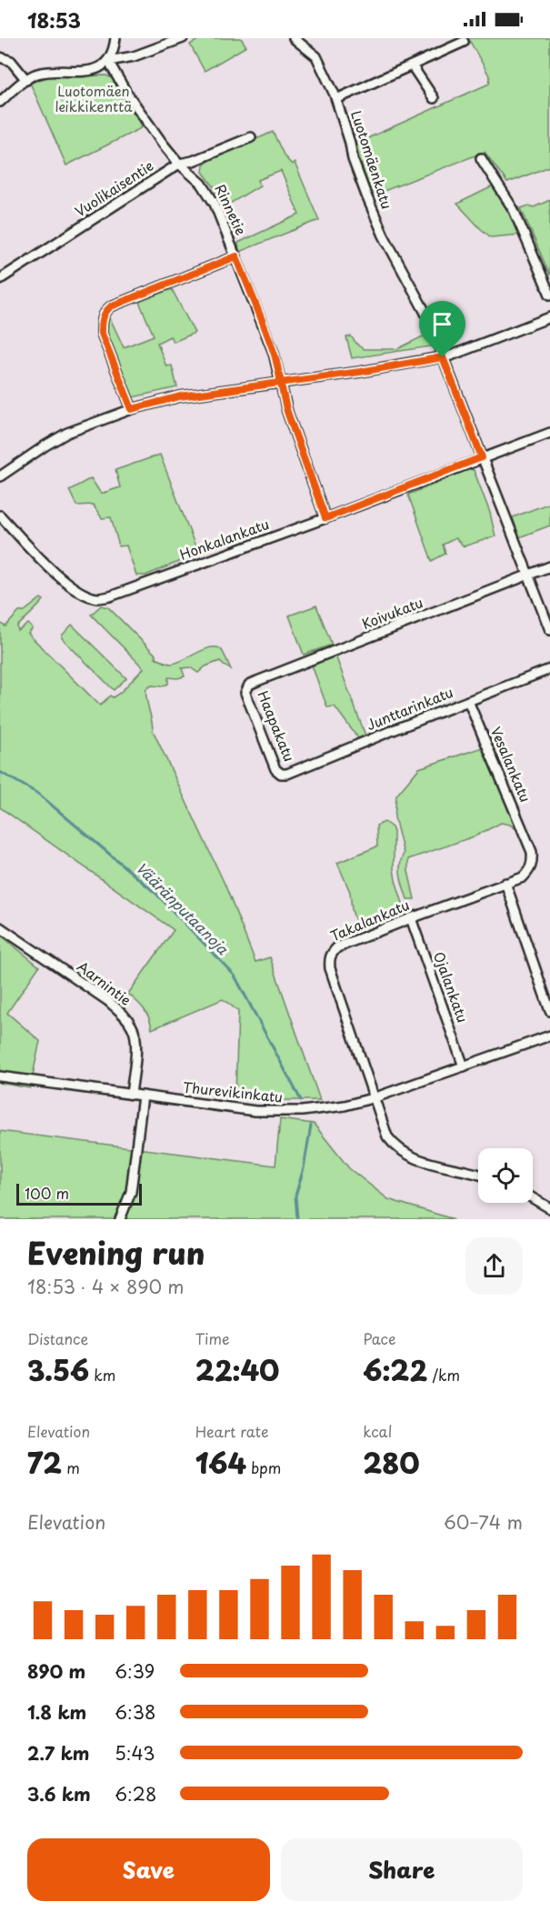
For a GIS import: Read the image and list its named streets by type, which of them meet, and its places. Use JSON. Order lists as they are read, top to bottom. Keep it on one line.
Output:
{"streets":{"street":["Luotomäenkatu","Vuolikaisentie","Rinnetie","Honkalankatu","Koivukatu","Junttarinkatu","Haapakatu","Vesalankatu","Takalankatu","Aarnintie","Ojalankatu","Thurevikinkatu"]},"crossings":[["Luotomäenkatu","Honkalankatu"],["Luotomäenkatu","Koivukatu"],["Vuolikaisentie","Rinnetie"],["Rinnetie","Honkalankatu"],["Koivukatu","Haapakatu"],["Junttarinkatu","Haapakatu"],["Junttarinkatu","Vesalankatu"],["Vesalankatu","Takalankatu"],["Takalankatu","Ojalankatu"],["Takalankatu","Thurevikinkatu"],["Aarnintie","Thurevikinkatu"],["Ojalankatu","Thurevikinkatu"]],"water":["Vääränputaanoja"],"parks":["Luotomäen leikkikenttä"],"scale_bar":"100 m","page":{"status":"18:53","scale":"100 m","heading":["Evening run","18:53 · 4 × 890 m"],"stats":[["Distance","3.56 km"],["Time","22:40"],["Pace","6:22 /km"],["Elevation","72 m"],["Heart rate","164 bpm"],["kcal","280"]],"chart":["Elevation","60–74 m"],"list":[{"name":"890 m","note":"6:39"},{"name":"1.8 km","note":"6:38"},{"name":"2.7 km","note":"5:43"},{"name":"3.6 km","note":"6:28"}],"buttons":["Save","Share"]}}
